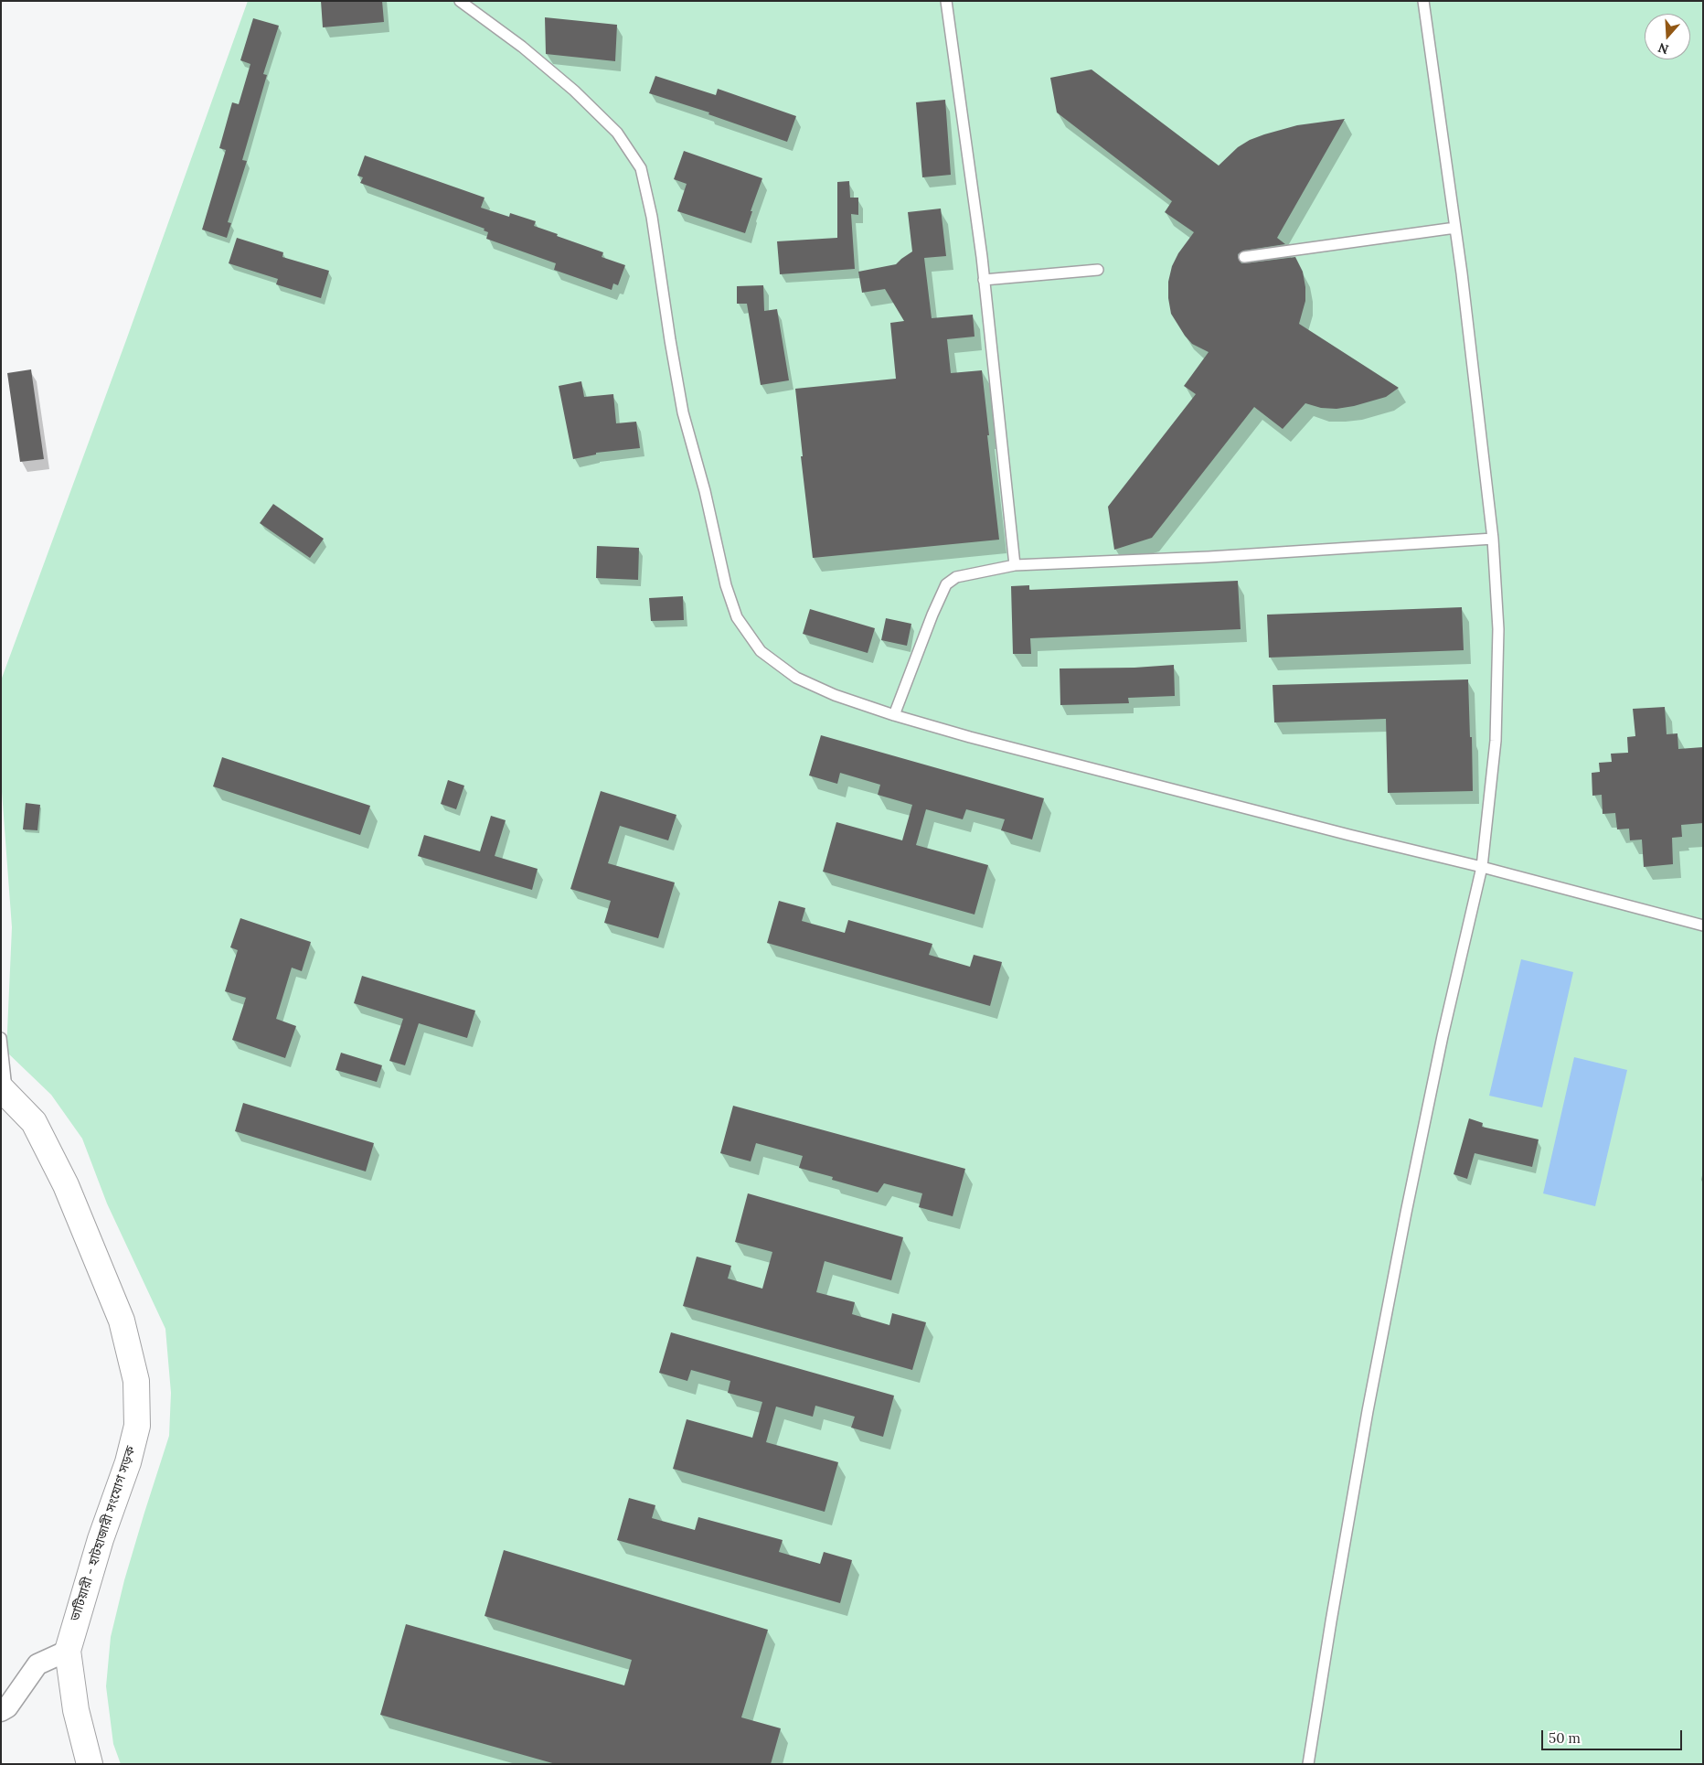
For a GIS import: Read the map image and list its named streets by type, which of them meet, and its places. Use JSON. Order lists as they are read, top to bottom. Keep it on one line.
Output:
{"streets":{"main road":["ভাটিয়ারী - হাটহাজারী সংযোগ সড়ক"]},"scale_bar":"50 m","north":"bottom"}
